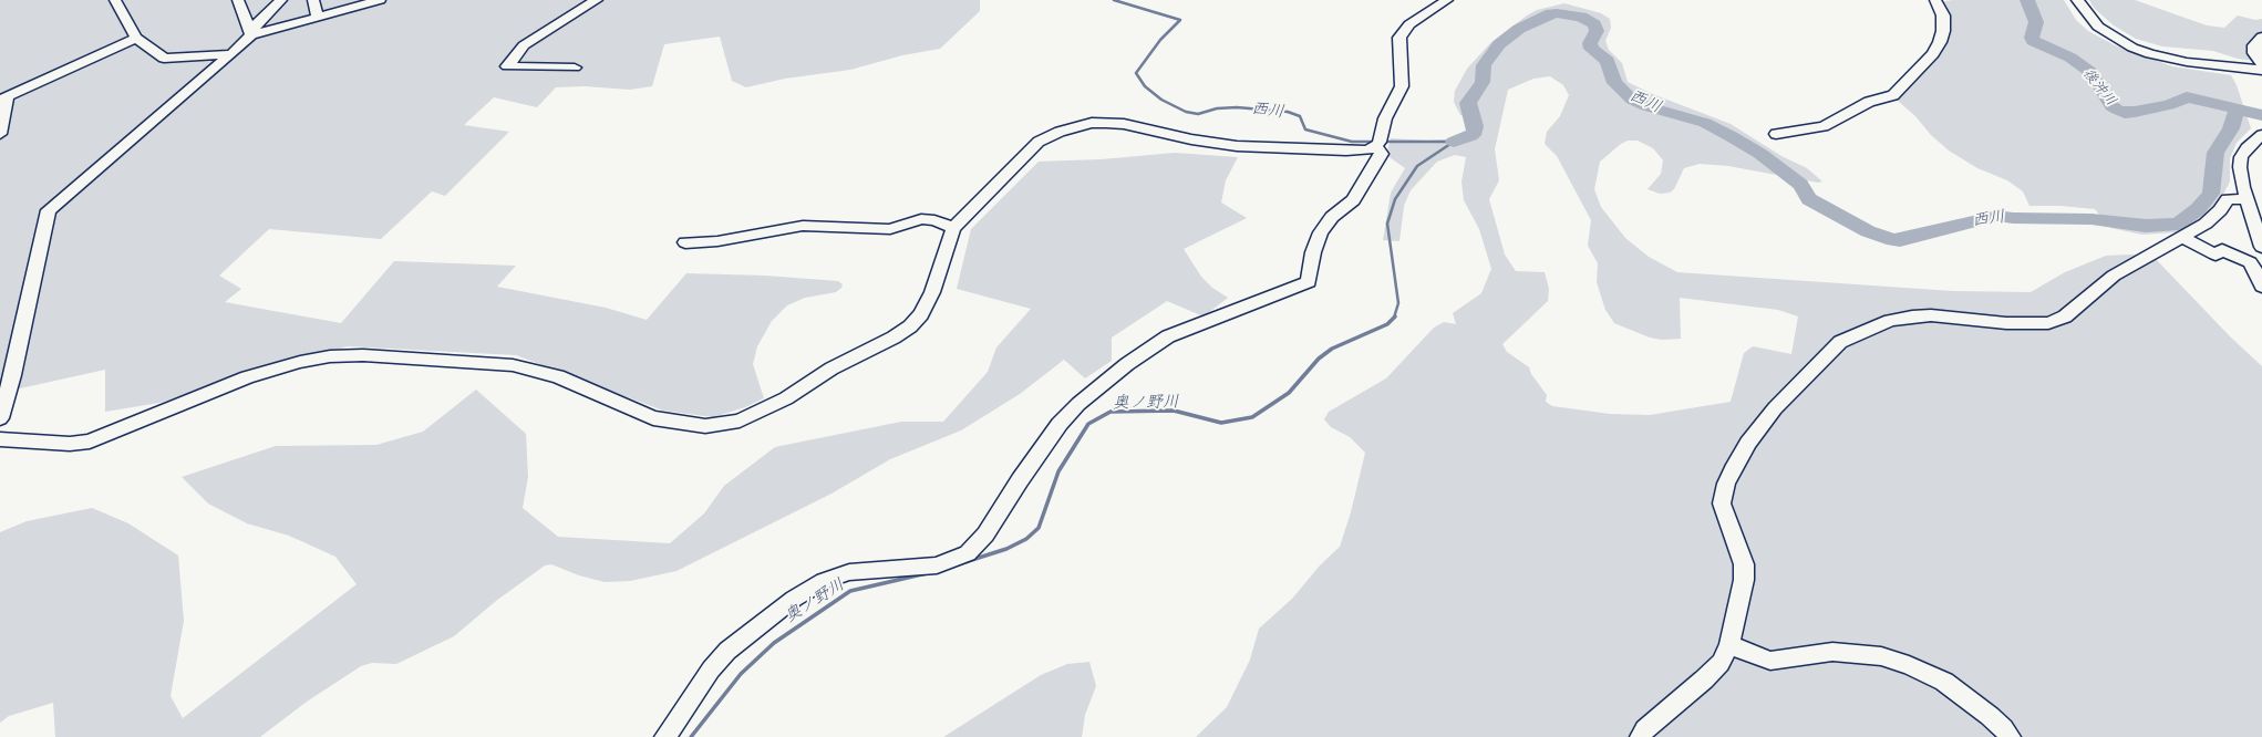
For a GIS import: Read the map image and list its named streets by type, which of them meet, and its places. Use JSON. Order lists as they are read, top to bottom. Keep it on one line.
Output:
{"water":["後沖川","西川","奥ノ野川"]}
